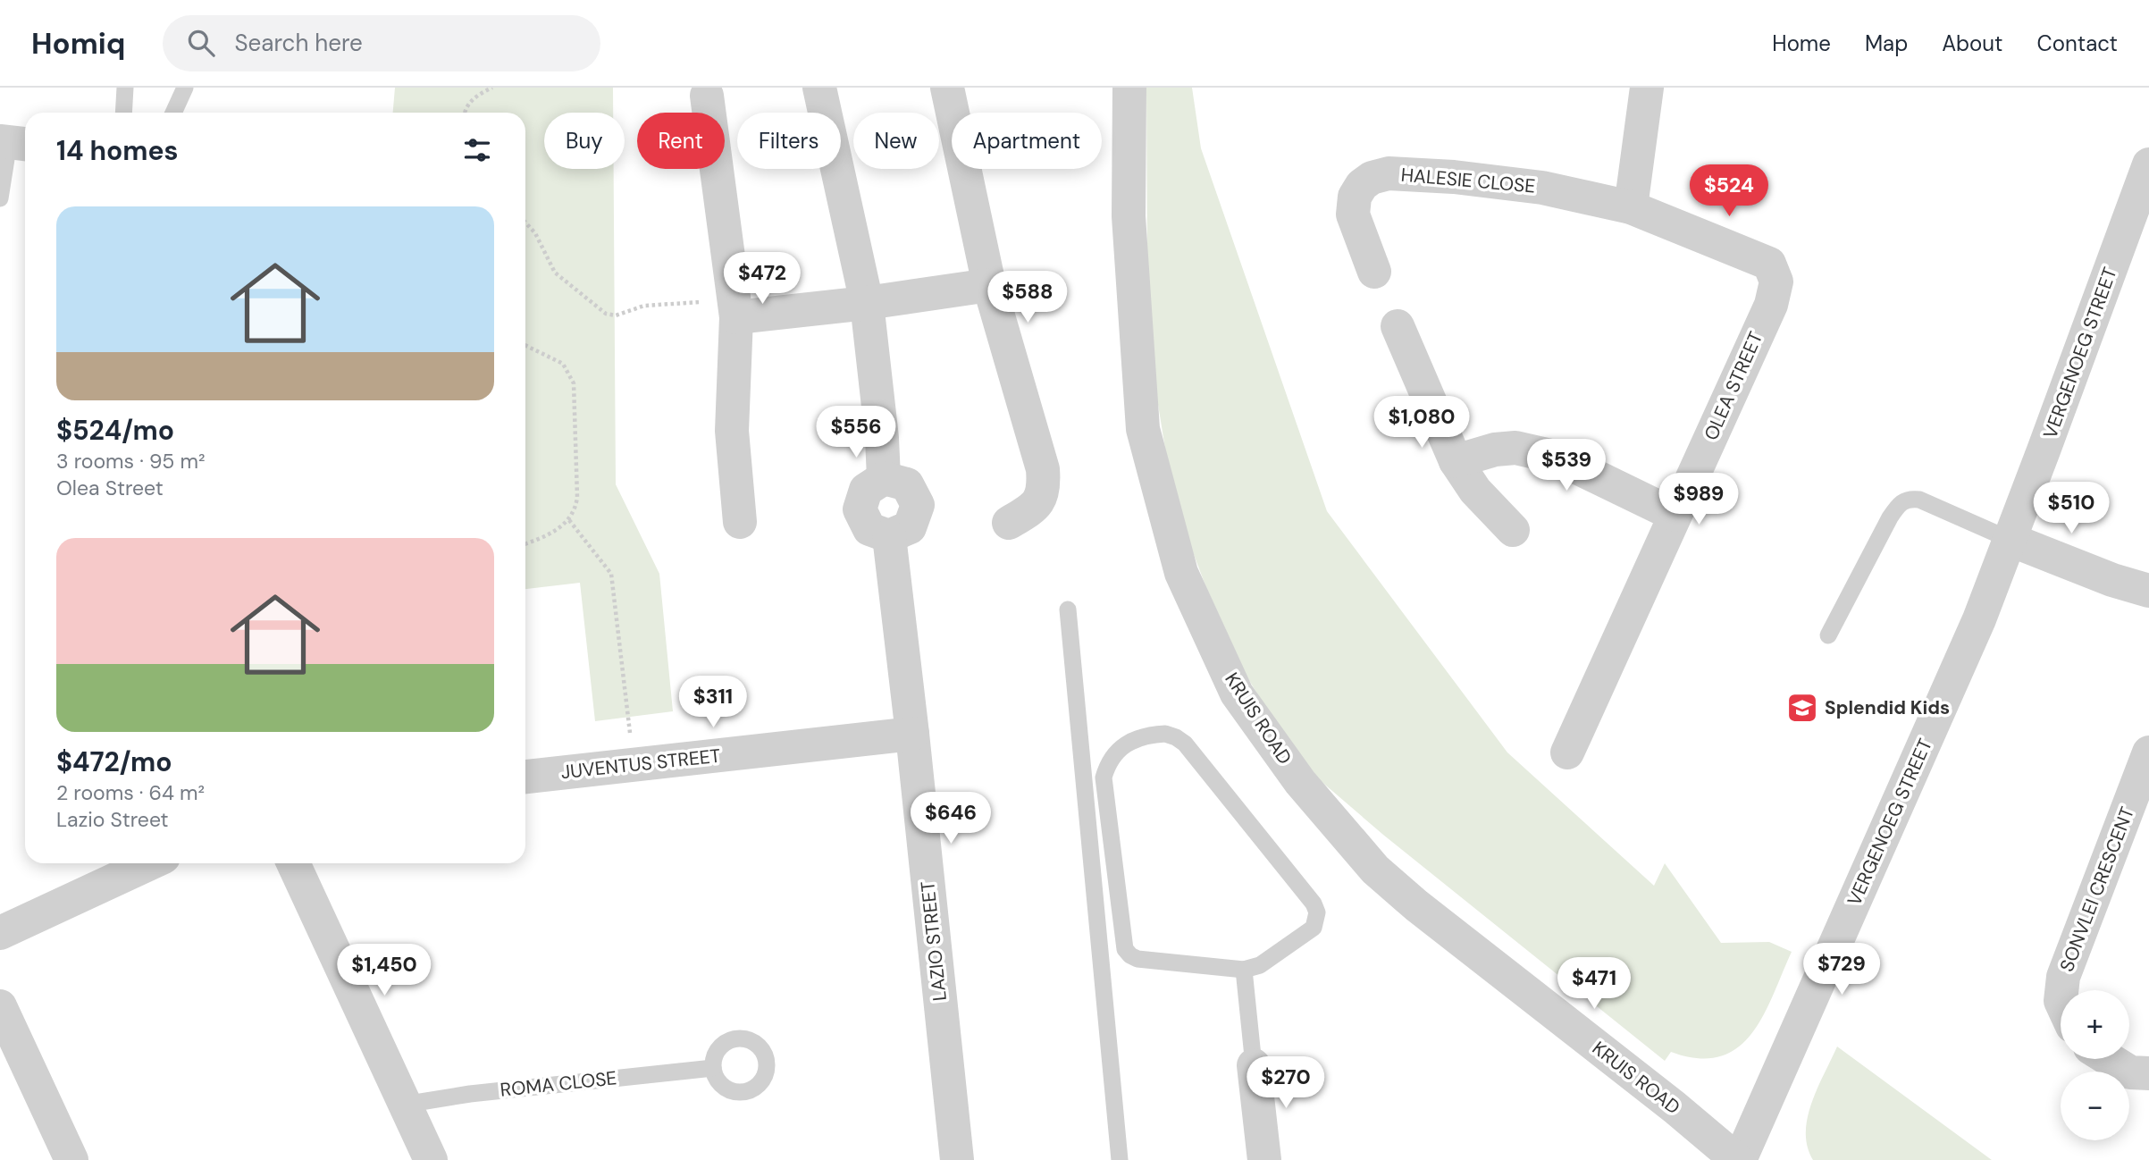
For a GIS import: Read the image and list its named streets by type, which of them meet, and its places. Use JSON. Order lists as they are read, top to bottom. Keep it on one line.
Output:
{"streets":{"street":["HALESIE CLOSE","VERGENOEG STREET","OLEA STREET","KRUIS ROAD","JUVENTUS STREET","SONVLEI CRESCENT","LAZIO STREET"],"lane":["ROMA CLOSE"]},"crossings":[["HALESIE CLOSE","OLEA STREET"],["VERGENOEG STREET","KRUIS ROAD"],["JUVENTUS STREET","LAZIO STREET"]],"places":{"school or university":["Splendid Kids"]},"page":{"header":"Homiq","search":"Search here","nav":["Home","Map","About","Contact"],"chip":["Buy","Rent","Filters","New","Apartment"],"heading":"14 homes","price":["$524","$472","$588","$1,080","$556","$539","$989","$510","$311","$646","$729","$1,450","$471","$270"],"list":[{"name":"$524/mo","note":"3 rooms · 95 m² · Olea Street"},{"name":"$472/mo","note":"2 rooms · 64 m² · Lazio Street"}],"map_buttons":["+","−"]}}
